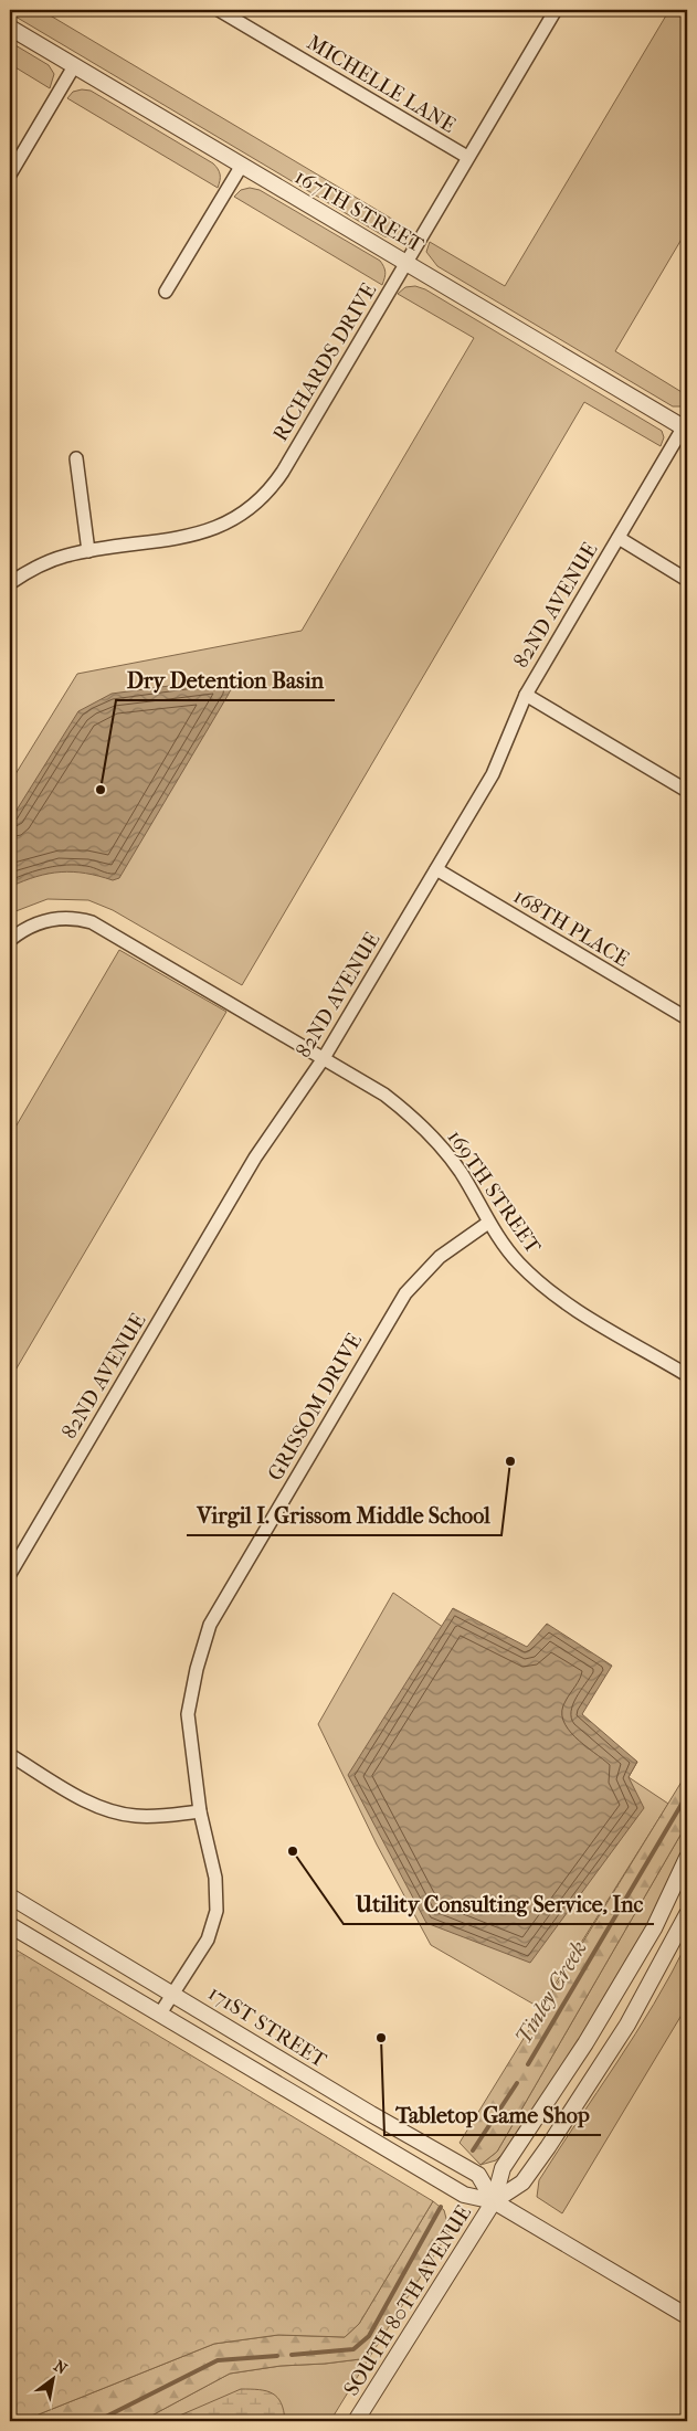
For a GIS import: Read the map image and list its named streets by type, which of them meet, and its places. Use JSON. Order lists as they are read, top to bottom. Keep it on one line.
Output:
{"streets":{"street":["MICHELLE LANE","167TH STREET","RICHARDS DRIVE","82ND AVENUE","168TH PLACE","169TH STREET","GRISSOM DRIVE","171ST STREET","SOUTH 80TH AVENUE"]},"crossings":[["MICHELLE LANE","RICHARDS DRIVE"],["167TH STREET","RICHARDS DRIVE"],["167TH STREET","82ND AVENUE"],["82ND AVENUE","168TH PLACE"],["82ND AVENUE","169TH STREET"],["169TH STREET","GRISSOM DRIVE"],["GRISSOM DRIVE","171ST STREET"],["171ST STREET","SOUTH 80TH AVENUE"]],"water":["Tinley Creek"],"places":["Dry Detention Basin","Virgil I. Grissom Middle School","Utility Consulting Service, Inc","Tabletop Game Shop"],"north":"top right"}
